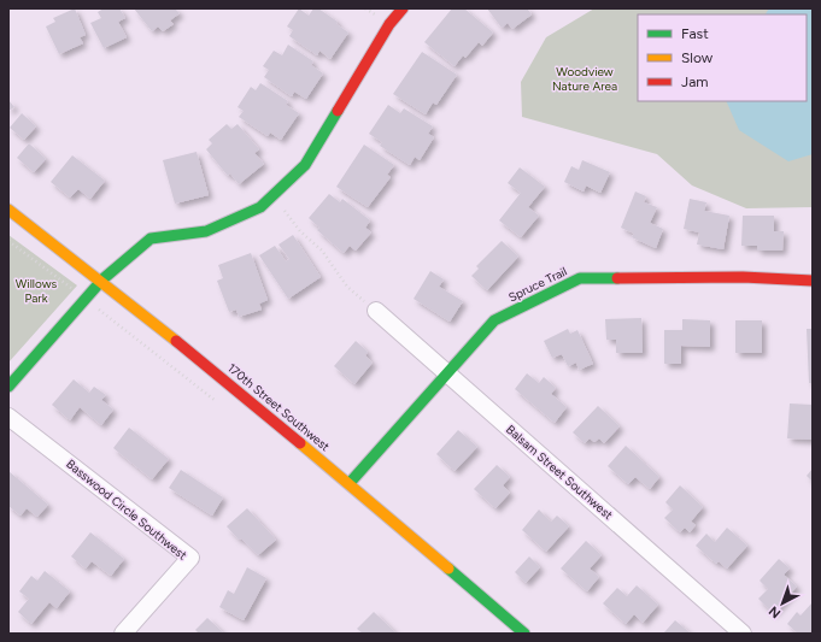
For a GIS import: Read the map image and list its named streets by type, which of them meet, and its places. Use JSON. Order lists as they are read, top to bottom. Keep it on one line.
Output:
{"streets":{"street":["Spruce Trail","170th Street Southwest","Balsam Street Southwest","Basswood Circle Southwest"]},"crossings":[["Spruce Trail","170th Street Southwest"],["Spruce Trail","Balsam Street Southwest"]],"parks":["Woodview Nature Area","Willows Park"],"legend":["Fast","Slow","Jam"],"north":"bottom left"}
